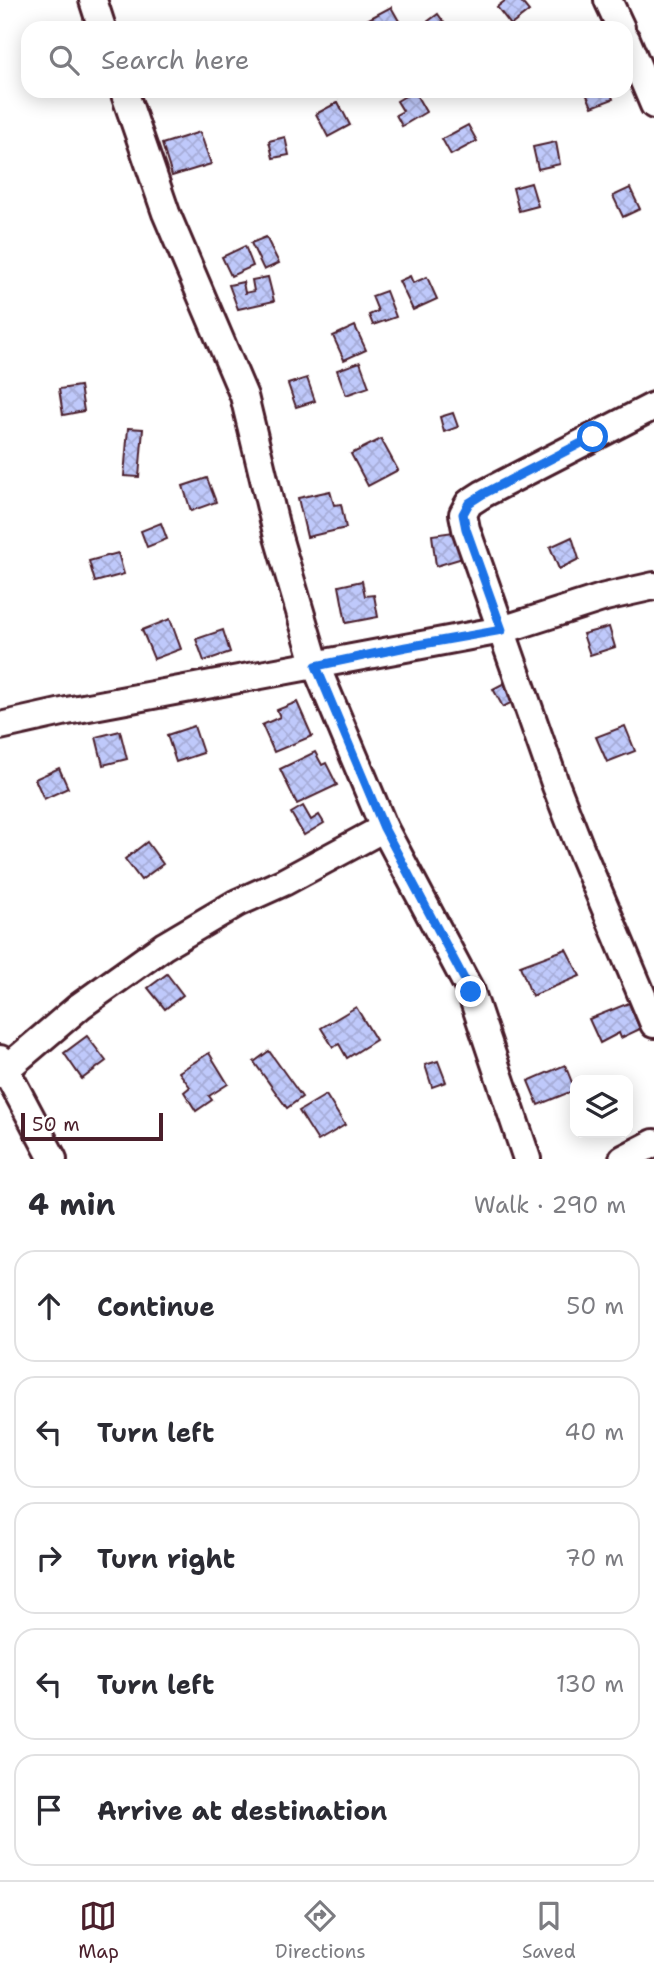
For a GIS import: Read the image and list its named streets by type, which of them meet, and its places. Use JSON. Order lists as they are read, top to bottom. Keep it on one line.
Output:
{"scale_bar":"50 m","page":{"search":"Search here","scale":"50 m","heading":["4 min","Walk · 290 m"],"list":[["Continue","50 m"],["Turn left","40 m"],["Turn right","70 m"],["Turn left","130 m"],"Arrive at destination"],"nav":["Map","Directions","Saved"]}}
